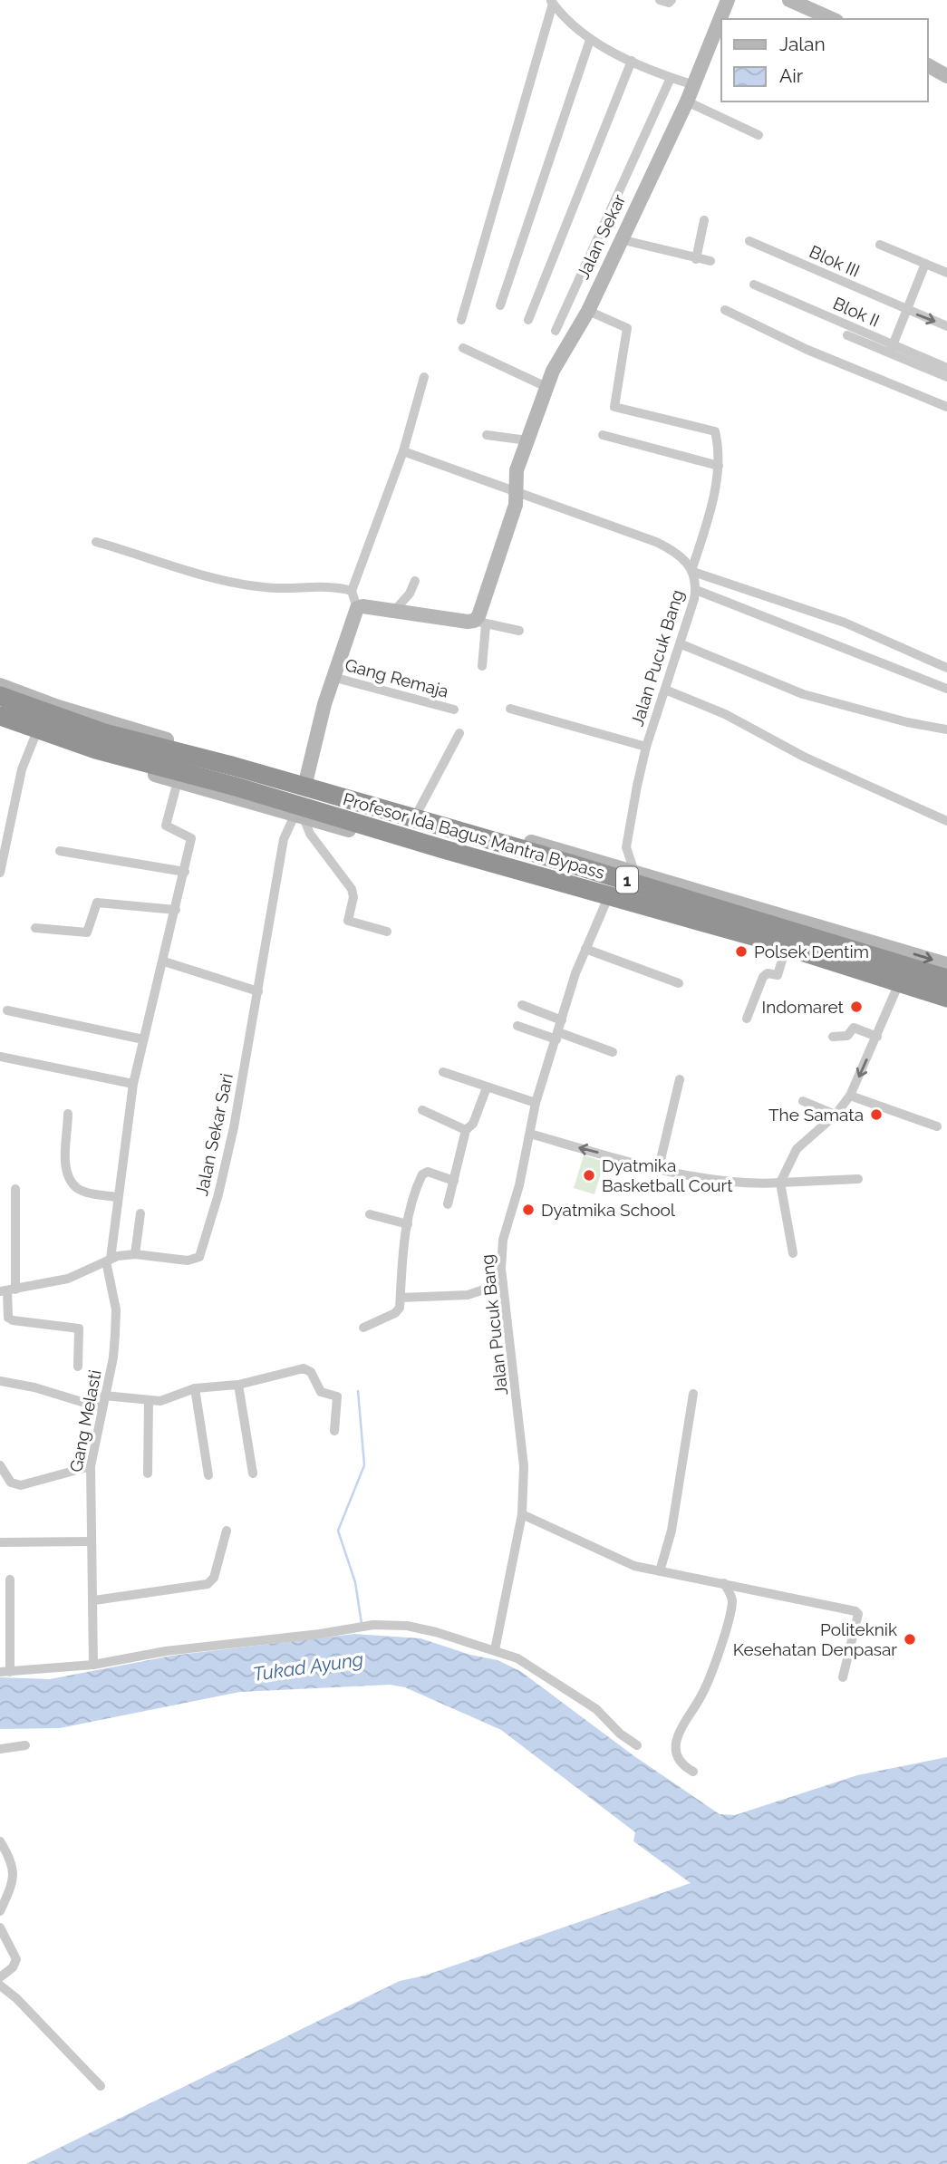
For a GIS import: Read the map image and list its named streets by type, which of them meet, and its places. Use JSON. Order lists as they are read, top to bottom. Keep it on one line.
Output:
{"streets":{"highway":["Profesor Ida Bagus Mantra Bypass","1"],"street":["Jalan Sekar","Blok III","Blok II","Jalan Pucuk Bang","Gang Remaja","Jalan Sekar Sari","Gang Melasti"]},"crossings":[["Jalan Sekar","Jalan Pucuk Bang"],["Jalan Pucuk Bang","Profesor Ida Bagus Mantra Bypass"],["Profesor Ida Bagus Mantra Bypass","Jalan Sekar Sari"],["Jalan Sekar Sari","Gang Melasti"]],"water":["Tukad Ayung"],"places":["Polsek Dentim","Indomaret","The Samata","Dyatmika Basketball Court","Dyatmika School","Politeknik Kesehatan Denpasar"],"legend":["Jalan","Air"]}
